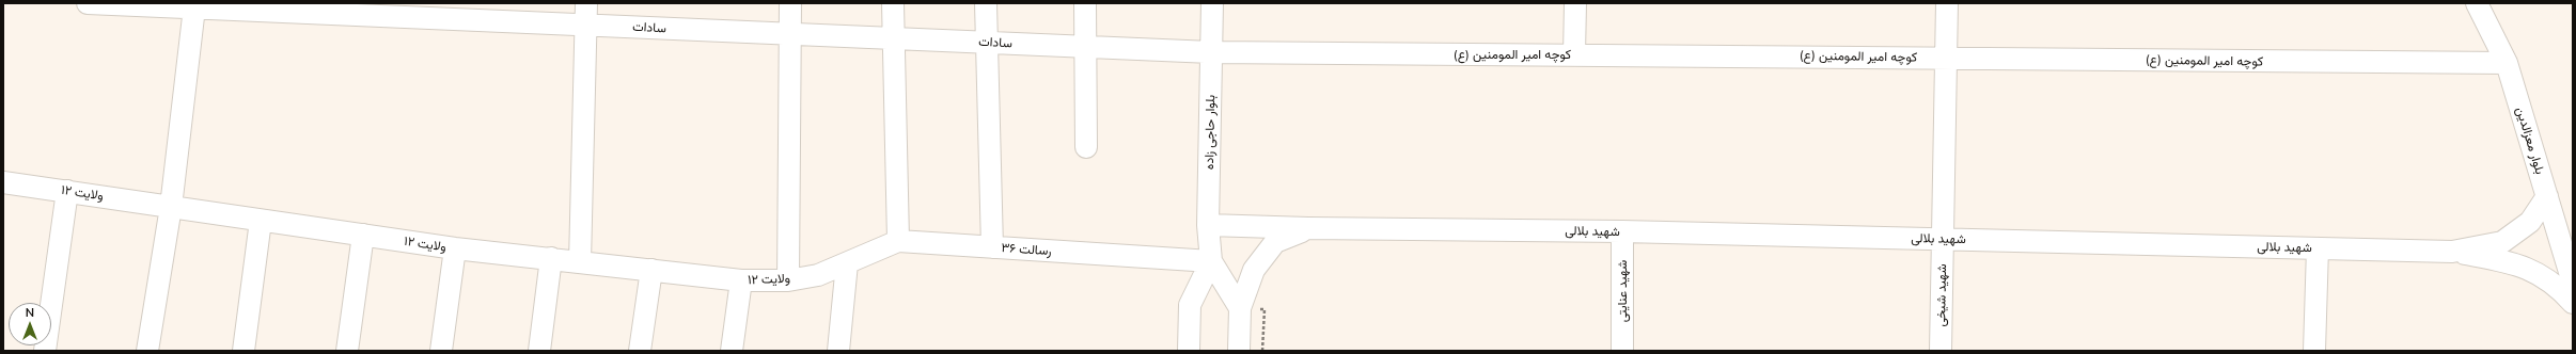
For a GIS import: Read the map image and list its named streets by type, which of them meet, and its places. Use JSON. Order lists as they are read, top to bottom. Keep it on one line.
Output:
{"streets":{"street":["سادات","کوچه امیر المومنین (ع)","بلوار حاجی زاده","بلوار معزالدین","ولایت ۱۲","شهید بلالی","رسالت ۳۶","شهید عنایتی","شهید شیخی"]},"crossings":[["سادات","کوچه امیر المومنین (ع)"],["سادات","بلوار حاجی زاده"],["کوچه امیر المومنین (ع)","بلوار حاجی زاده"],["کوچه امیر المومنین (ع)","بلوار معزالدین"],["کوچه امیر المومنین (ع)","شهید شیخی"],["بلوار حاجی زاده","شهید بلالی"],["بلوار حاجی زاده","رسالت ۳۶"],["بلوار معزالدین","شهید بلالی"],["ولایت ۱۲","رسالت ۳۶"],["شهید بلالی","شهید عنایتی"],["شهید بلالی","شهید شیخی"]],"north":"top"}
